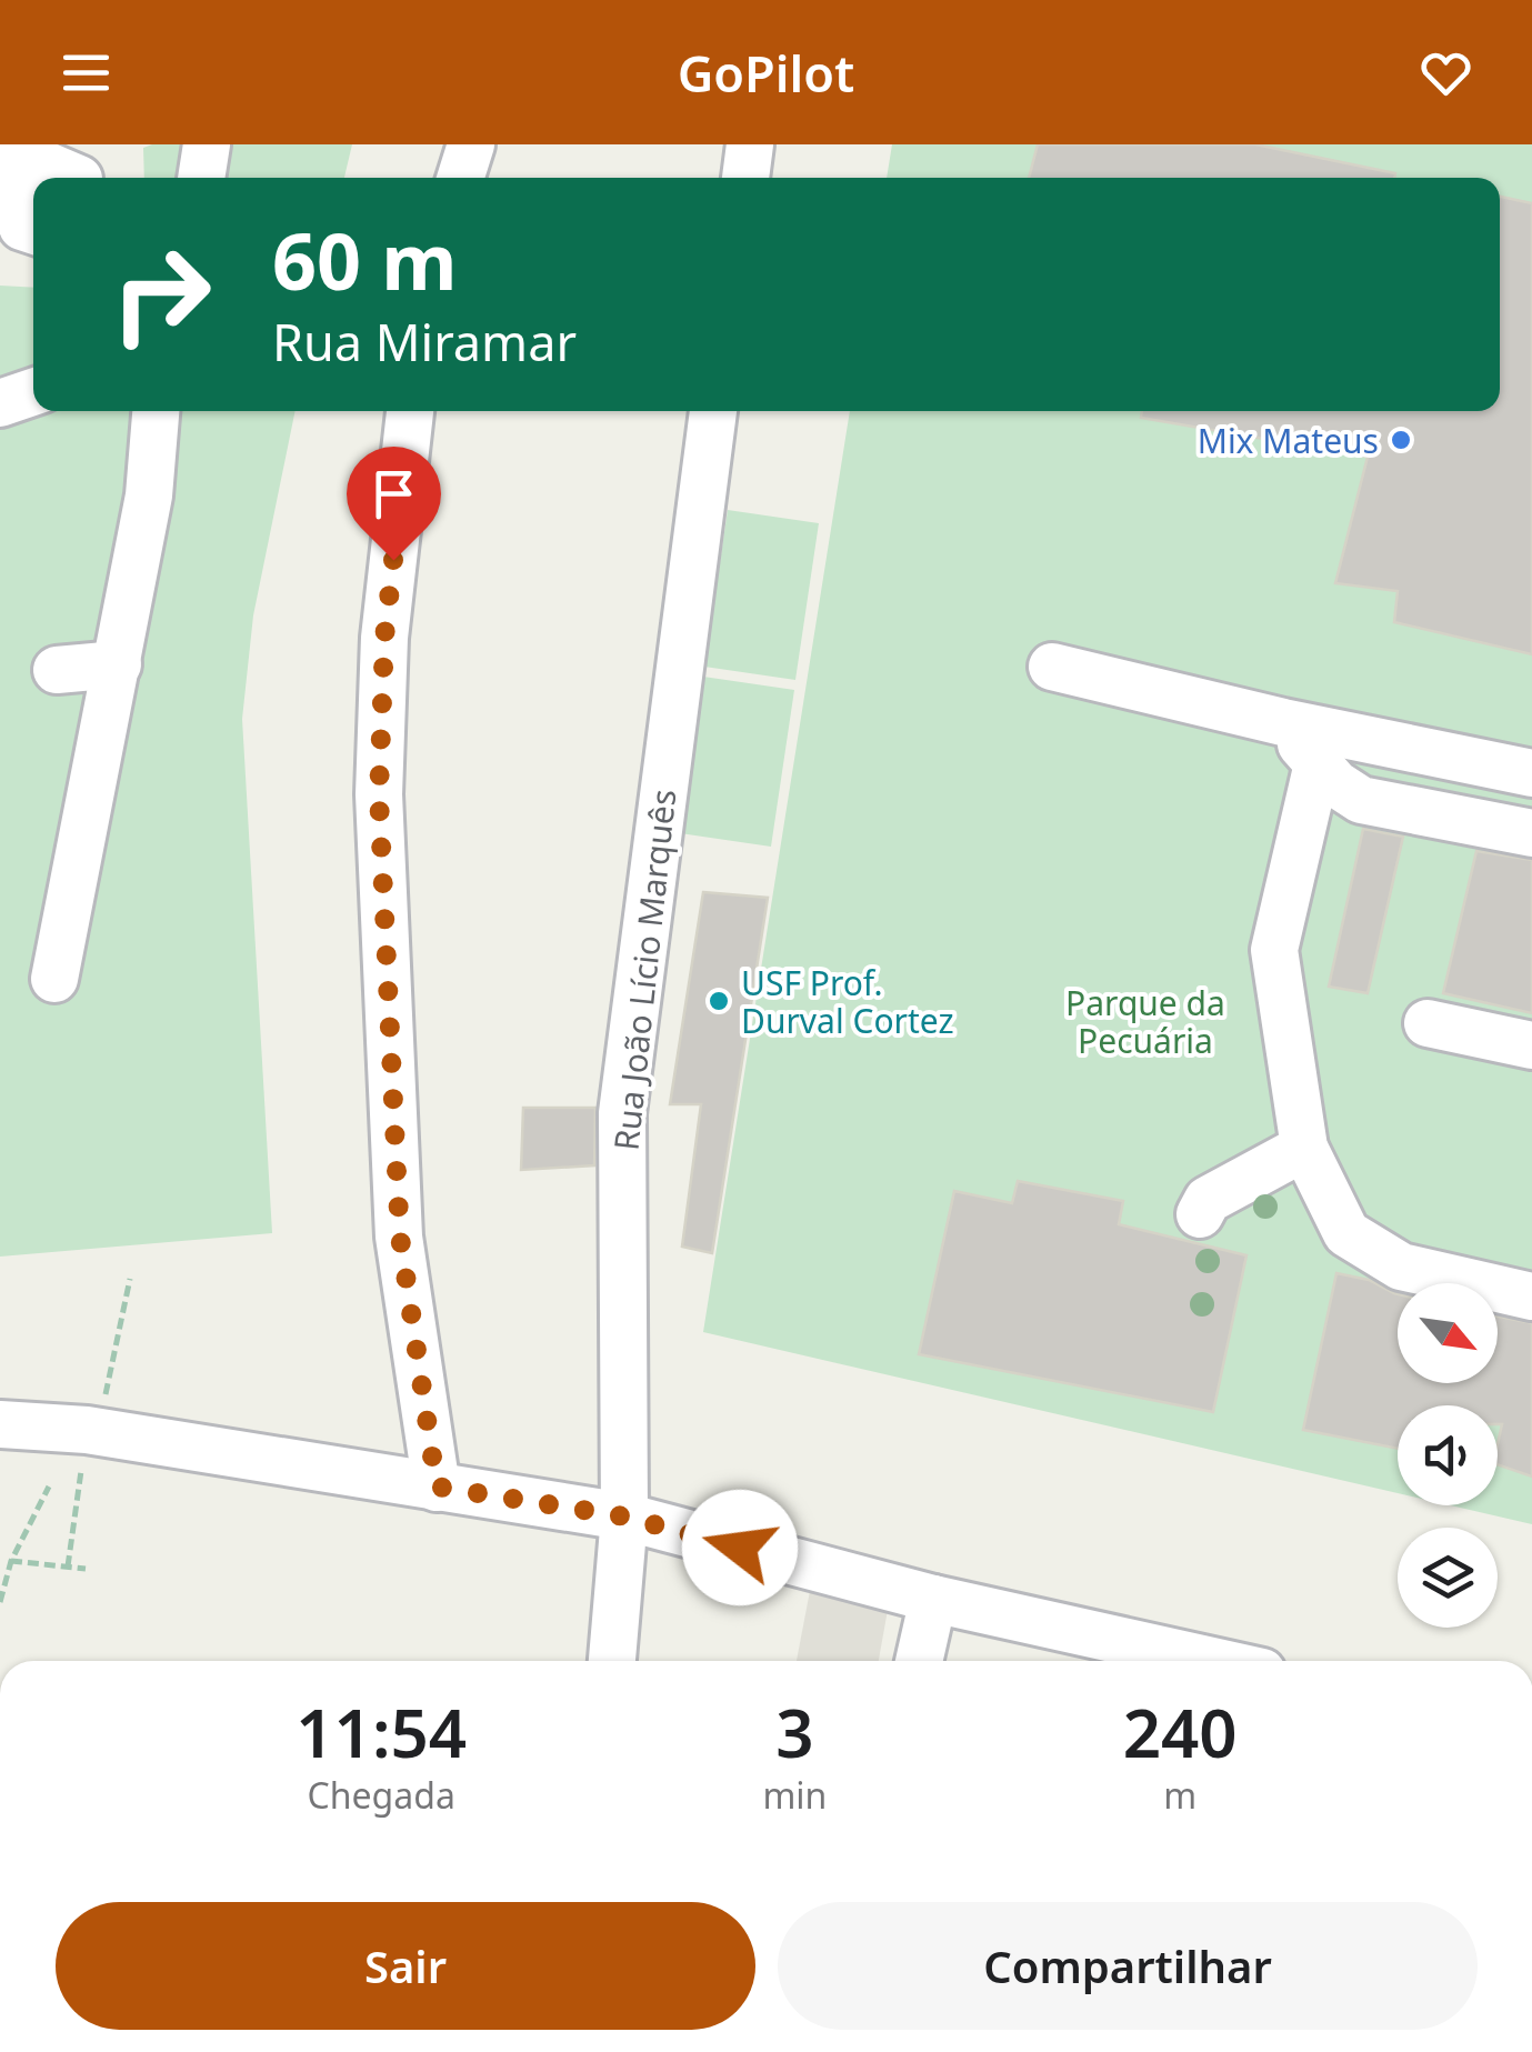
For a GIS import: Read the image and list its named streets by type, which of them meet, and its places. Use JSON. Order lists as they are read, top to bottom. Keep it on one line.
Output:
{"streets":{"street":["Rua João Lício Marquês"]},"parks":["Parque da Pecuária"],"places":["Mix Mateus","USF Prof. Durval Cortez"],"north":"bottom right","page":{"header":"GoPilot","turn":["60 m","Rua Miramar"],"eta":["11:54","Chegada","3","min","240","m"],"buttons":["Sair","Compartilhar"]}}
